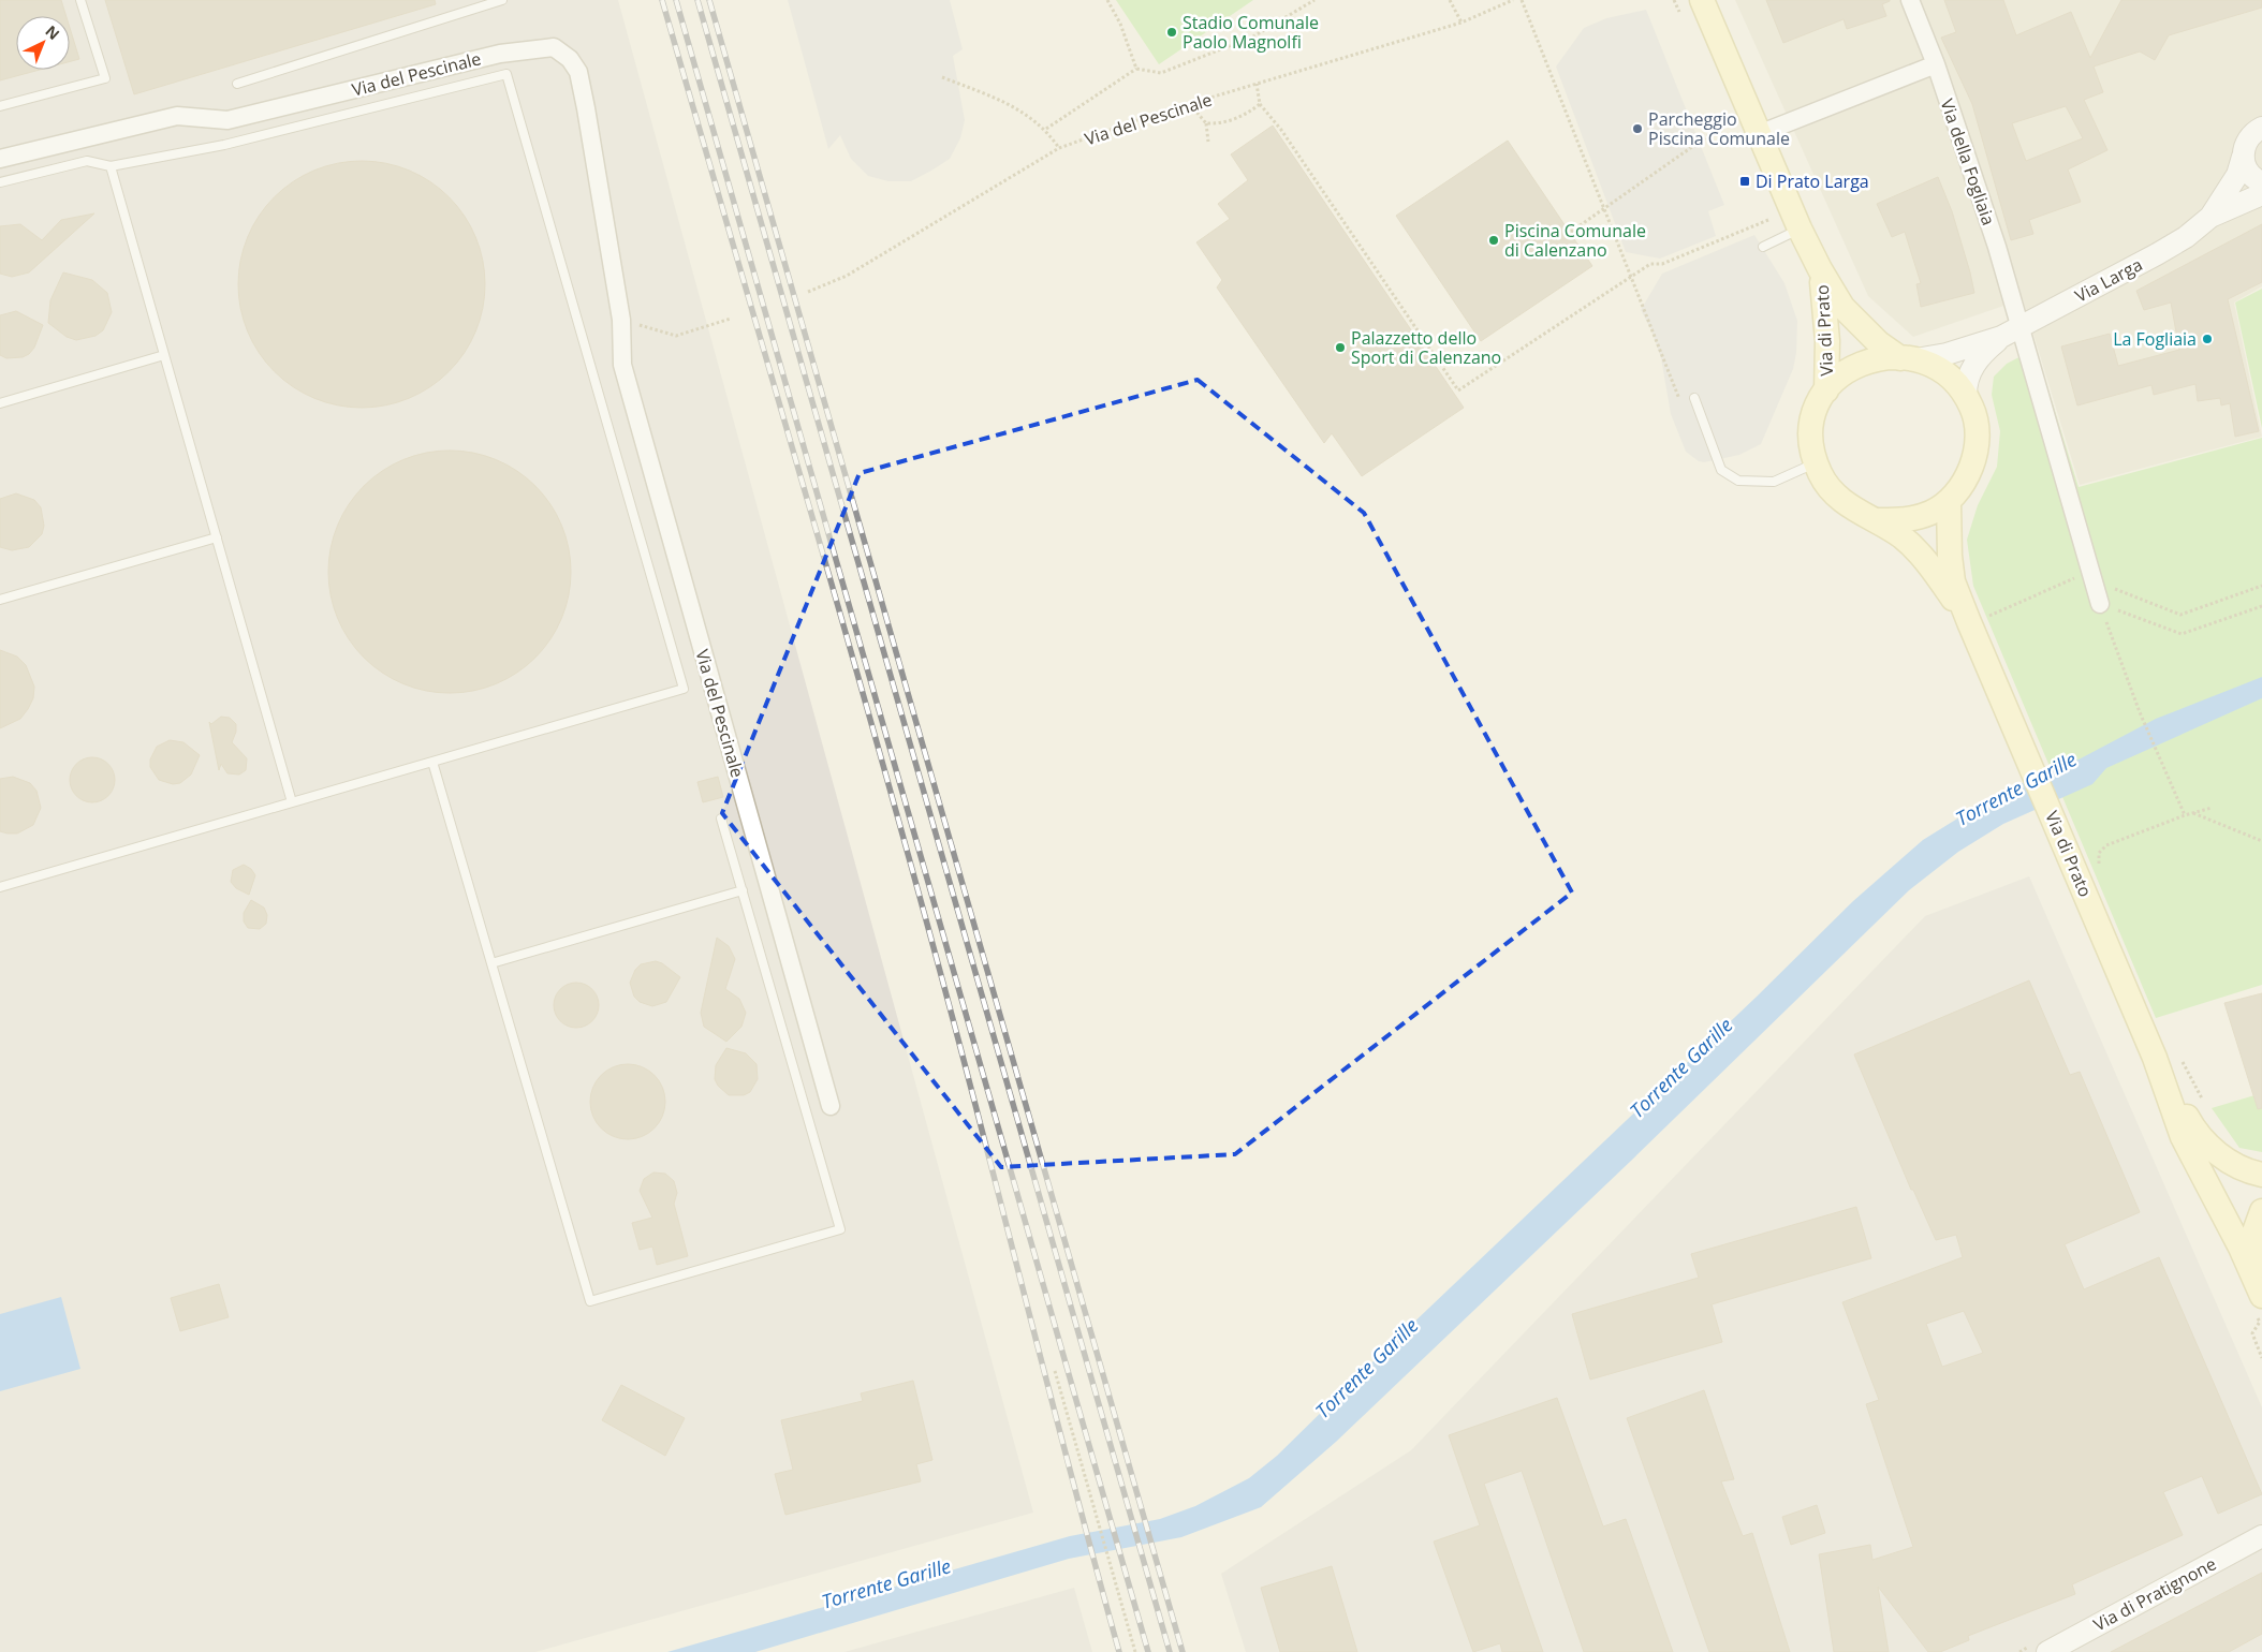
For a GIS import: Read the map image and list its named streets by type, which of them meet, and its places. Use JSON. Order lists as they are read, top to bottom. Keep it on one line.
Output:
{"streets":{"main road":["Via di Prato"],"street":["Via del Pescinale","Via della Fogliaia","Via Larga","Via di Pratignone"]},"crossings":[["Via della Fogliaia","Via Larga"],["Via Larga","Via di Prato"]],"water":["Torrente Garille"],"places":{"other":["Stadio Comunale Paolo Magnolfi","Parcheggio Piscina Comunale","Piscina Comunale di Calenzano","La Fogliaia","Palazzetto dello Sport di Calenzano"],"transit":["Di Prato Larga"]},"north":"top right"}
